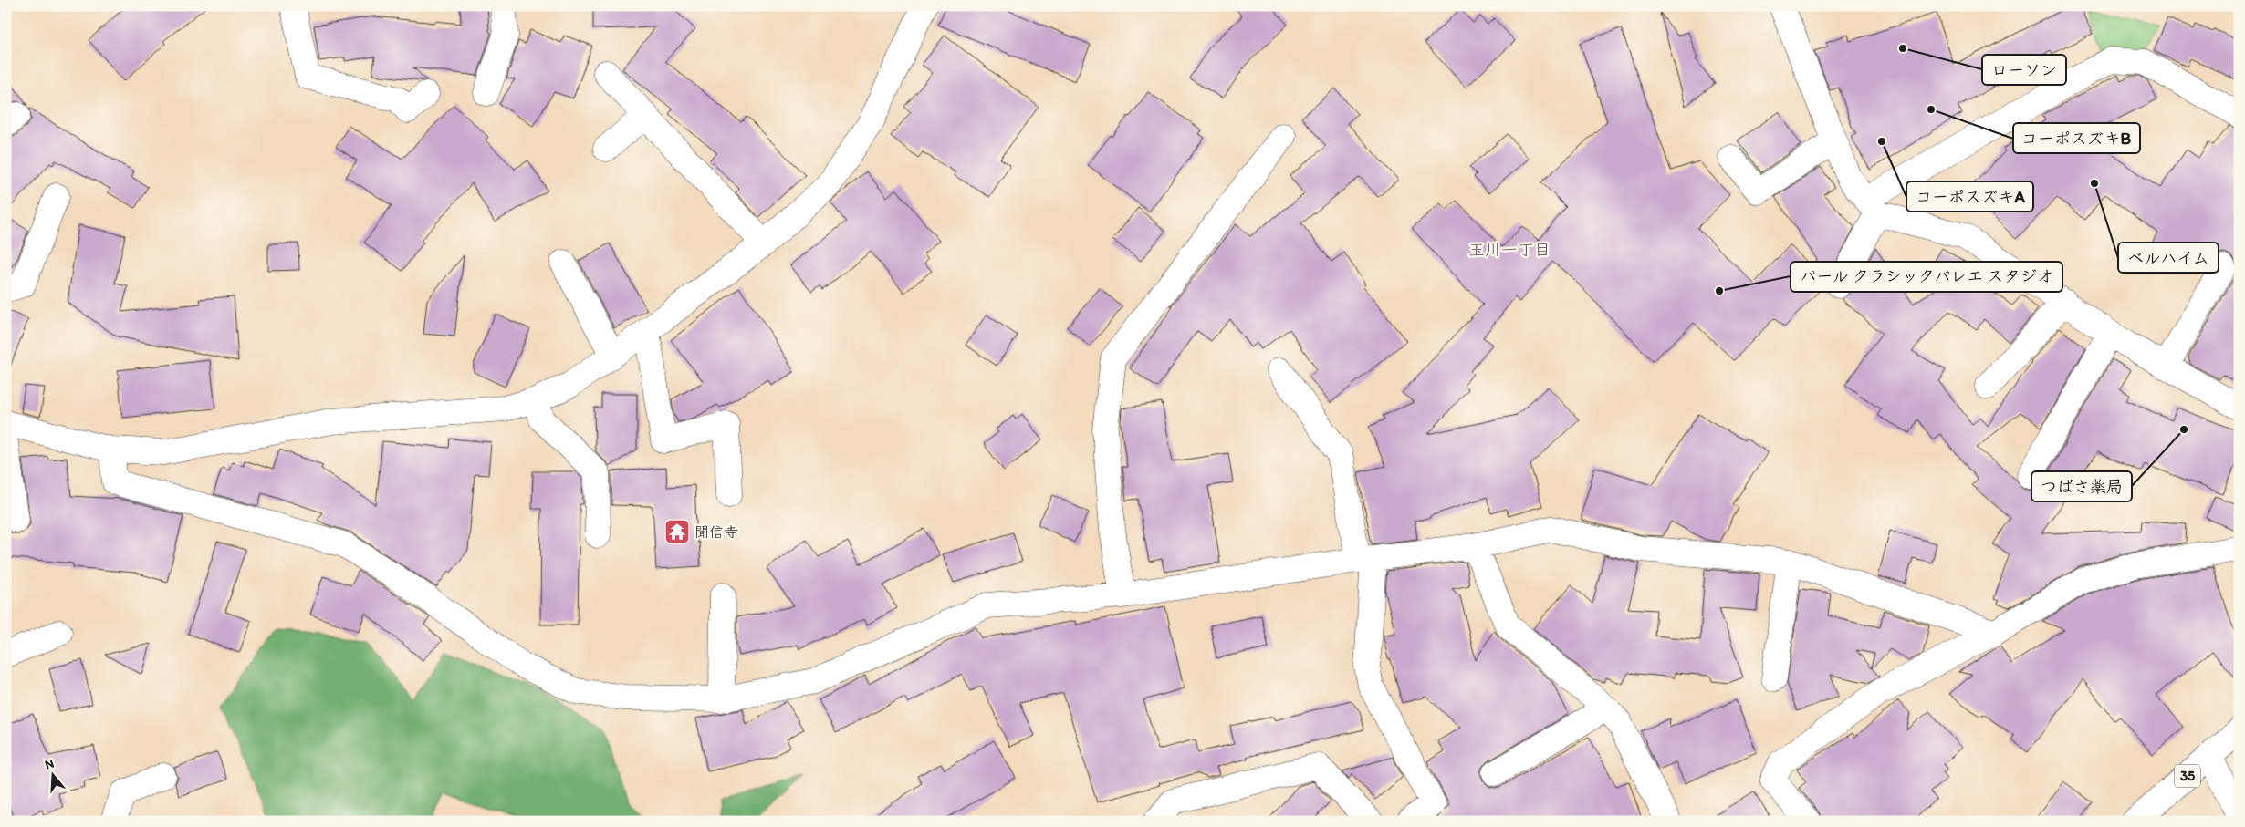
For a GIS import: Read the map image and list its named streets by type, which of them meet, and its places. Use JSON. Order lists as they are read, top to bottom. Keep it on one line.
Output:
{"streets":{"street":["35"]},"districts":["玉川一丁目"],"places":{"other":["ローソン","コーポスズキB","コーポスズキA","ベルハイム","パール クラシックバレエ スタジオ","つばさ薬局"],"temple":["聞信寺"]},"north":"top"}
